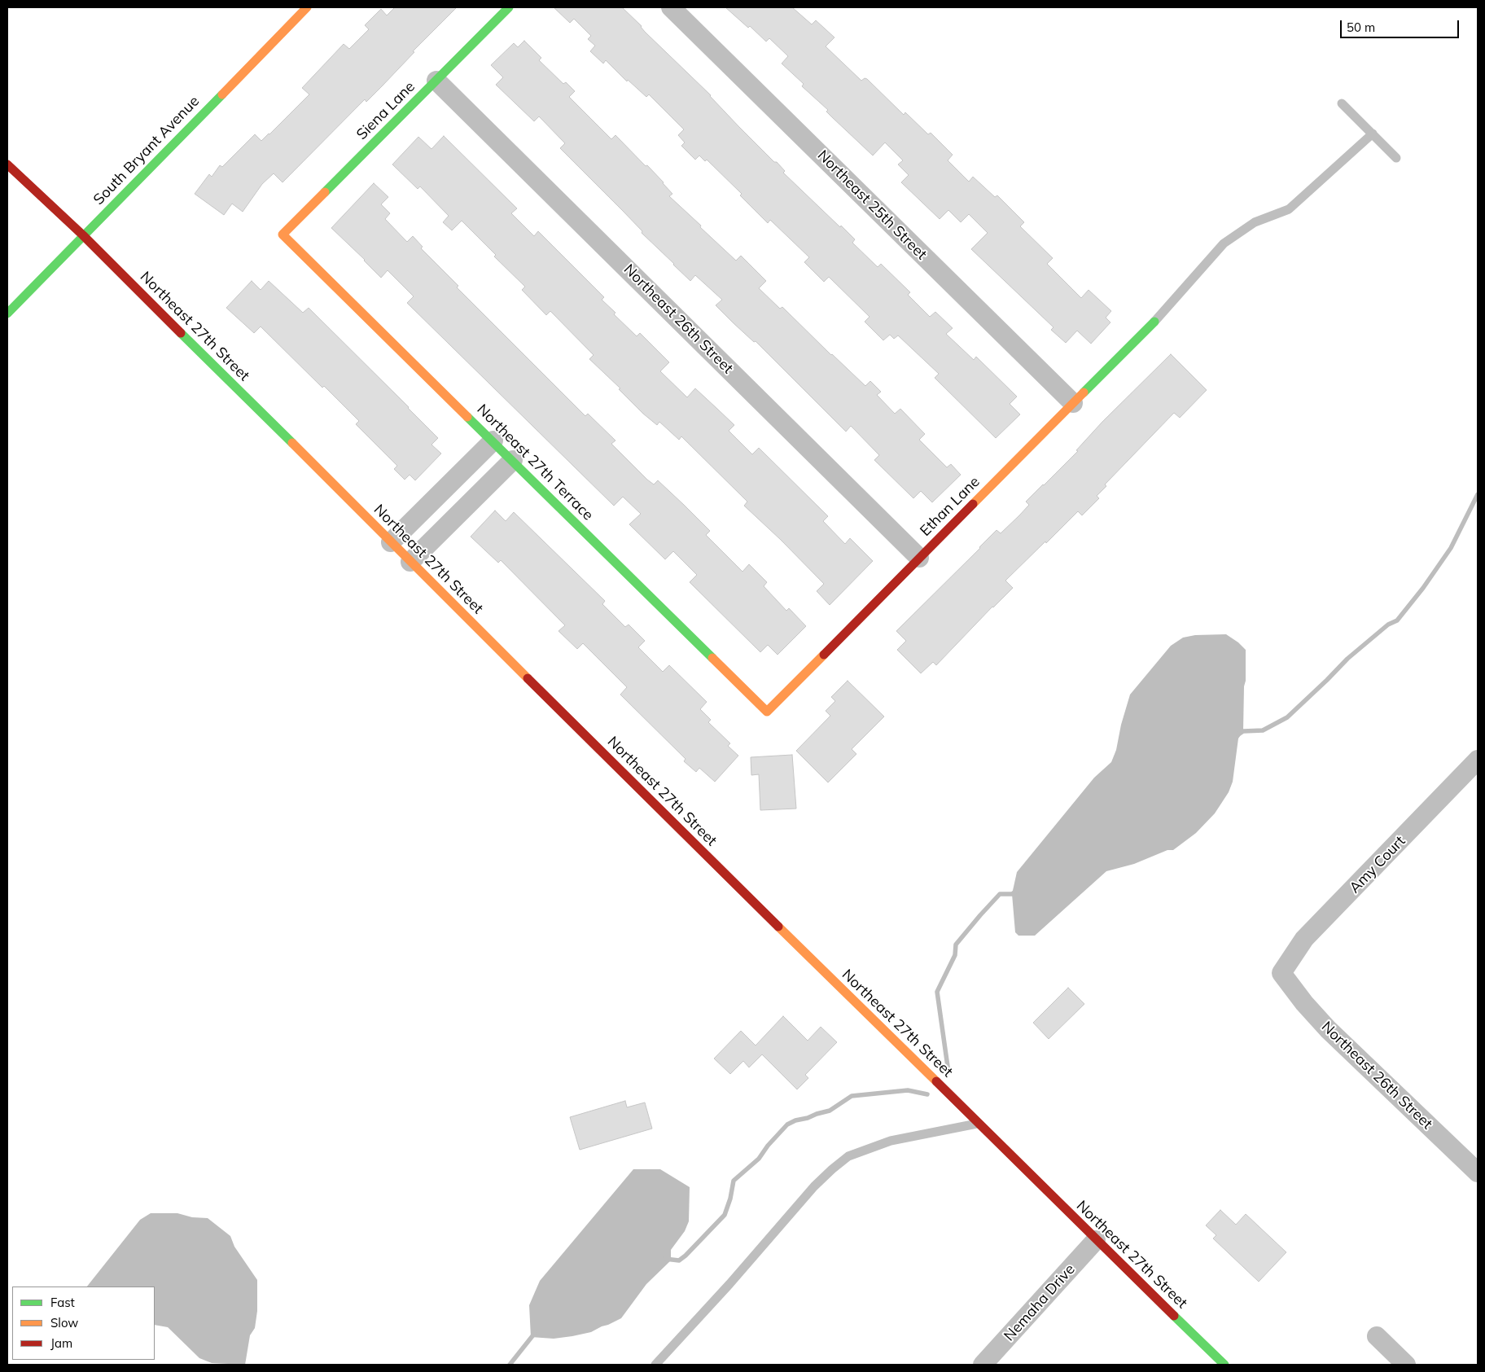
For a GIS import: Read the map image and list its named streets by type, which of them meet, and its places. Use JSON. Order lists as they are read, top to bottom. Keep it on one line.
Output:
{"streets":{"street":["Siena Lane","South Bryant Avenue","Northeast 25th Street","Northeast 26th Street","Northeast 27th Street","Northeast 27th Terrace","Ethan Lane","Amy Court","Nemaha Drive"]},"crossings":[["Siena Lane","Northeast 26th Street"],["Siena Lane","Northeast 27th Terrace"],["South Bryant Avenue","Northeast 27th Street"],["Northeast 25th Street","Ethan Lane"],["Northeast 26th Street","Ethan Lane"],["Northeast 26th Street","Amy Court"],["Northeast 27th Street","Nemaha Drive"],["Northeast 27th Terrace","Ethan Lane"]],"legend":["Fast","Slow","Jam"],"scale_bar":"50 m"}
